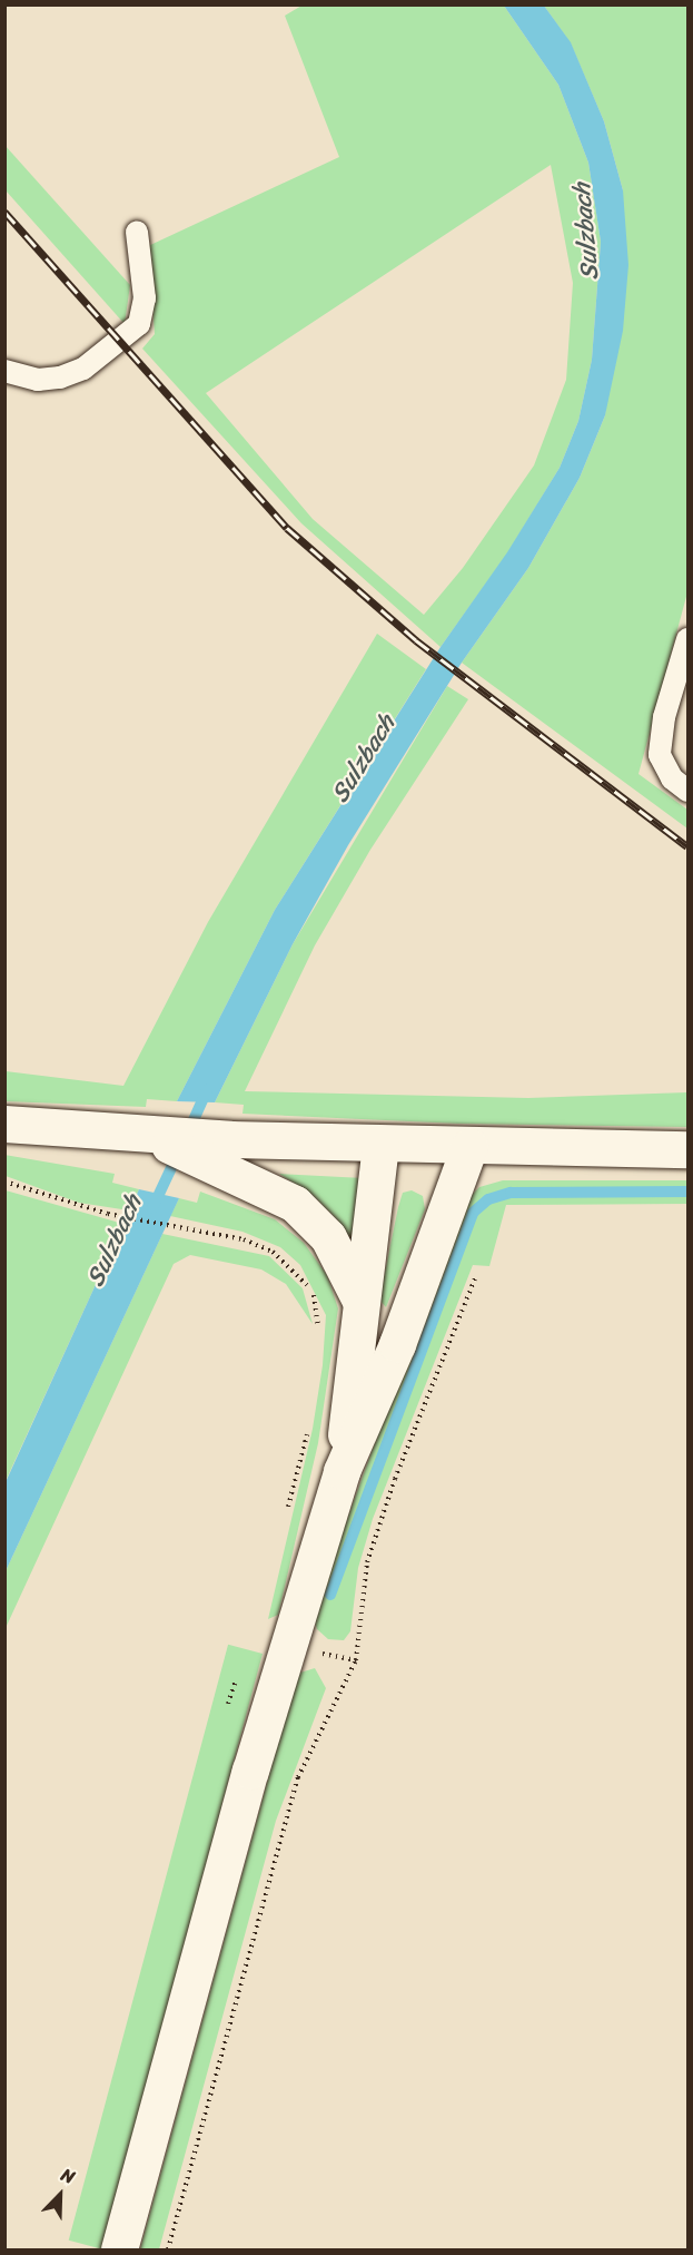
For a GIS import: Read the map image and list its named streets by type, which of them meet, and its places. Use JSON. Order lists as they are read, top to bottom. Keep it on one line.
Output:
{"water":["Sulzbach"],"north":"top right"}
